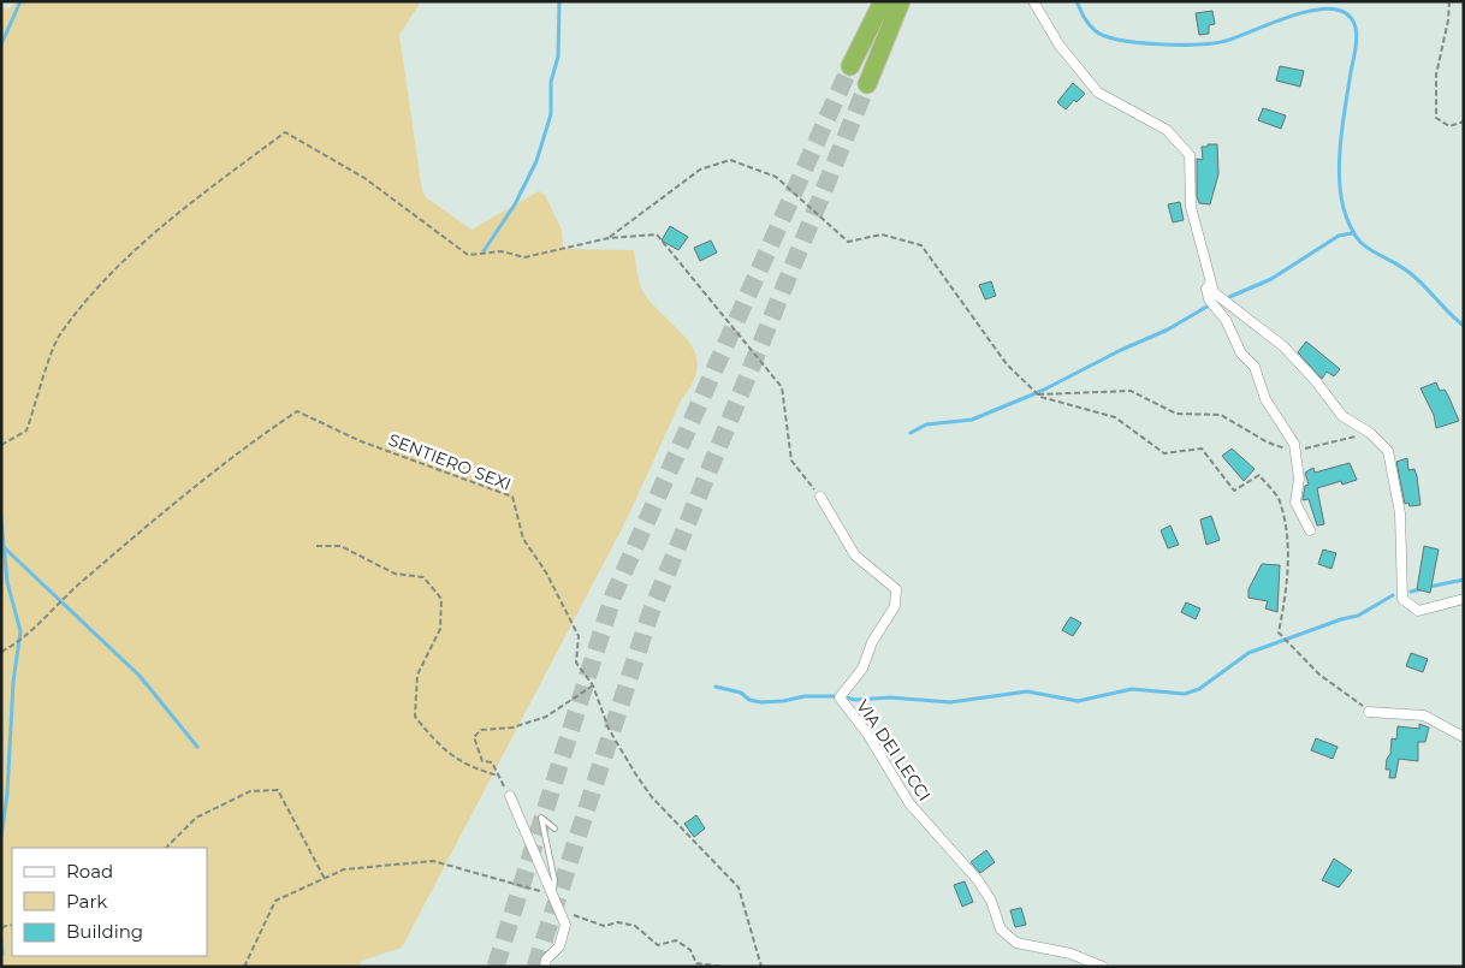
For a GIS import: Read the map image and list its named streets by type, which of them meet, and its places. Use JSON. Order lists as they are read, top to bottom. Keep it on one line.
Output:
{"streets":{"street":["VIA DEI LECCI"],"path":["SENTIERO SEXI"]},"legend":["Road","Park","Building"]}
